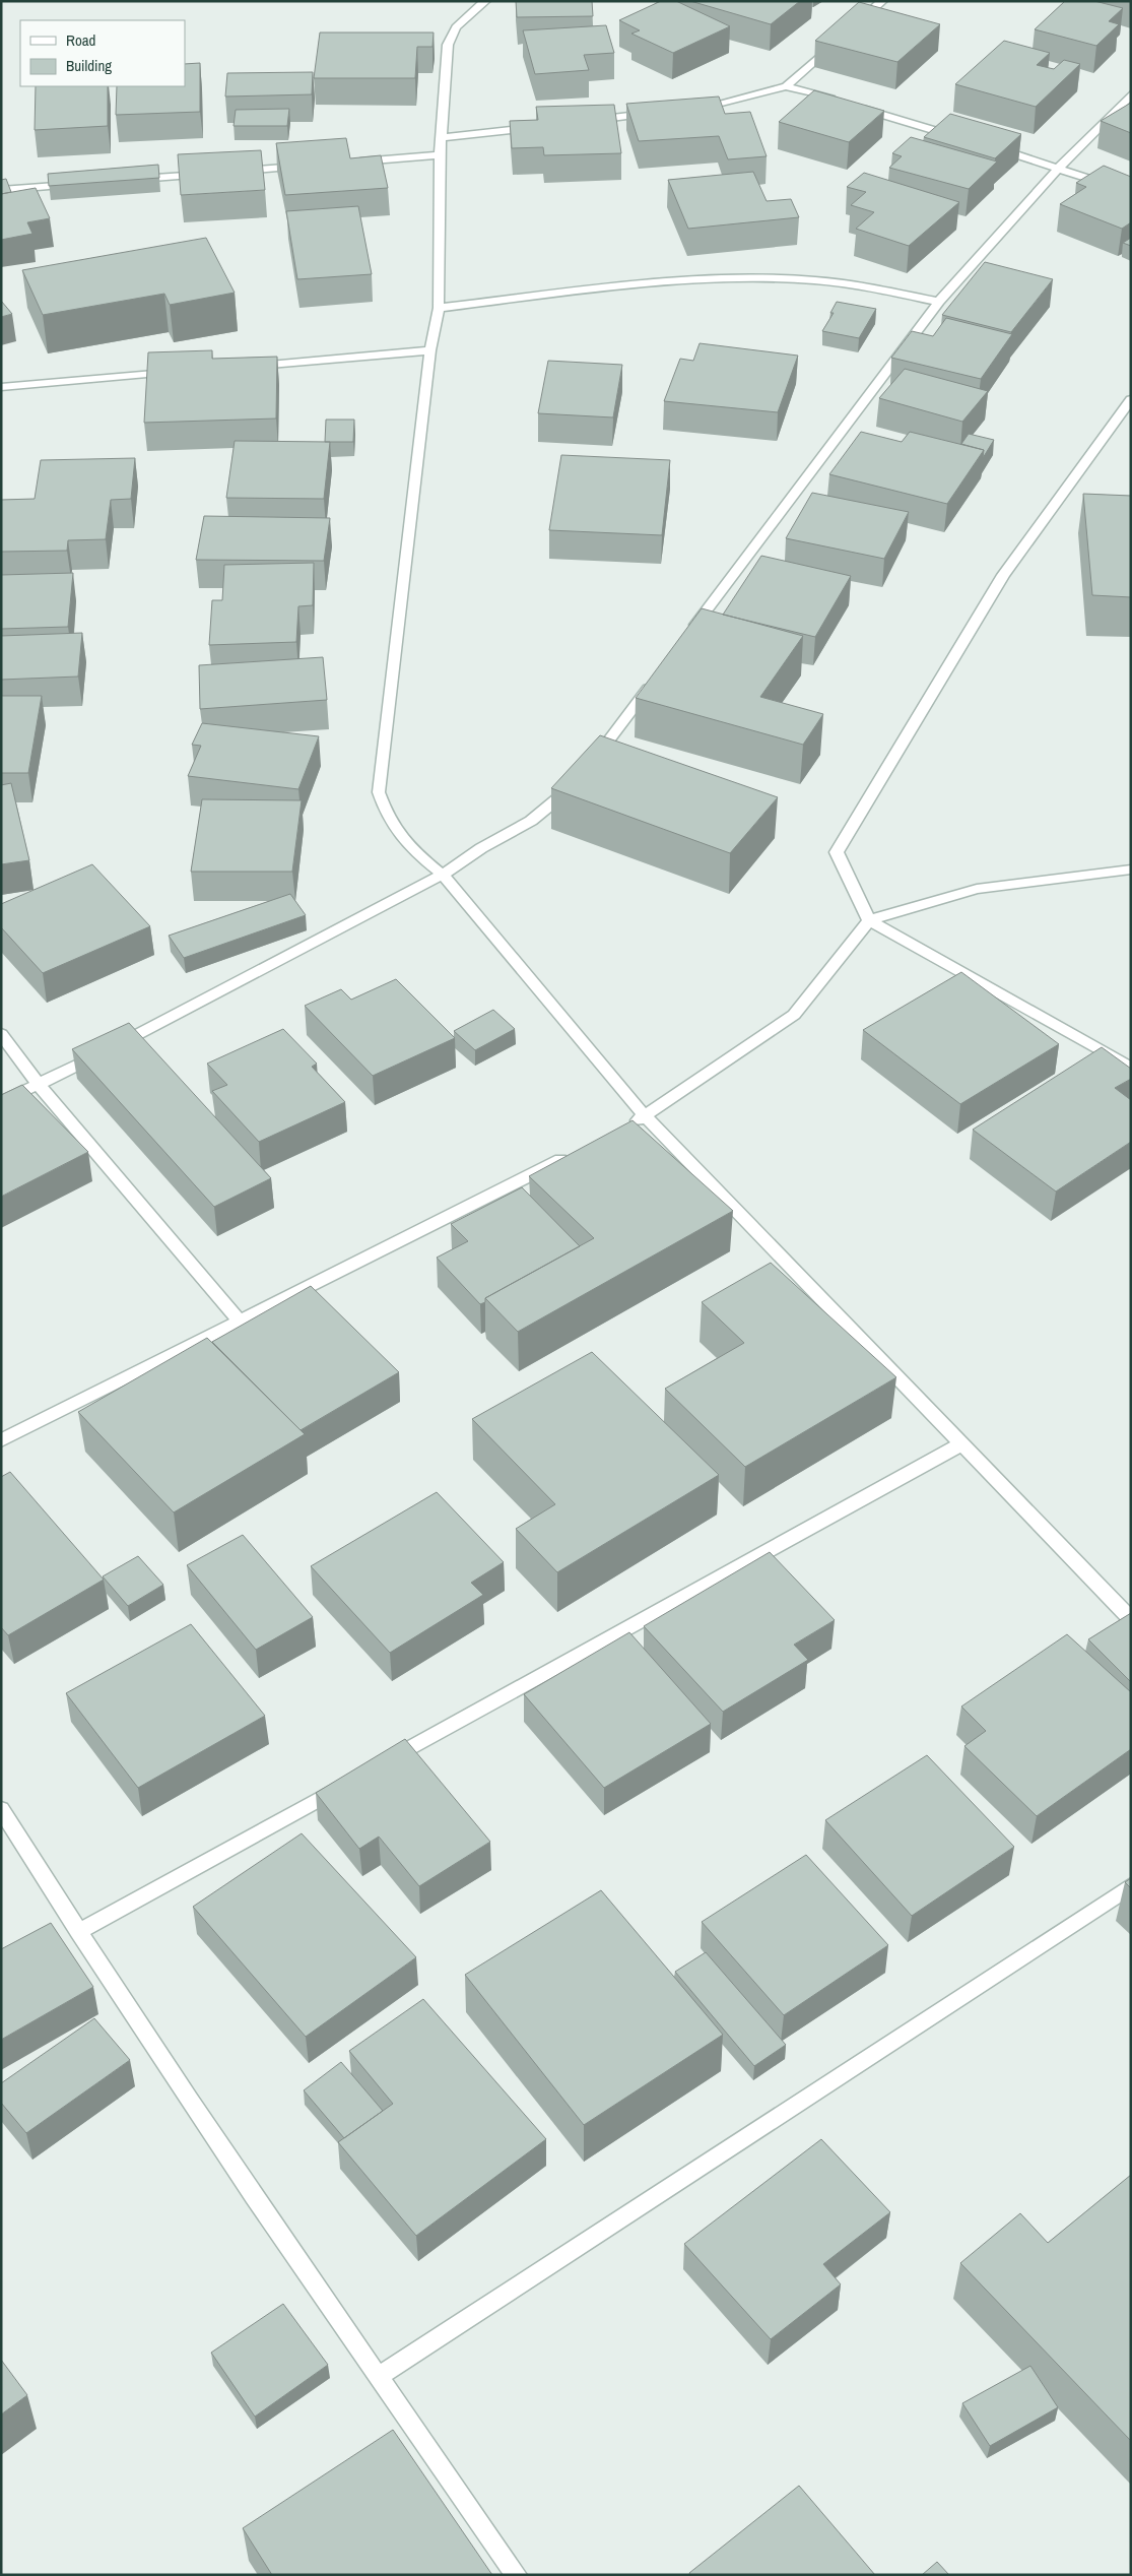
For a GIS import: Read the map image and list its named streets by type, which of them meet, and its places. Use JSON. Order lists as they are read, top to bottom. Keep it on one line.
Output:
{"legend":["Road","Building"]}
